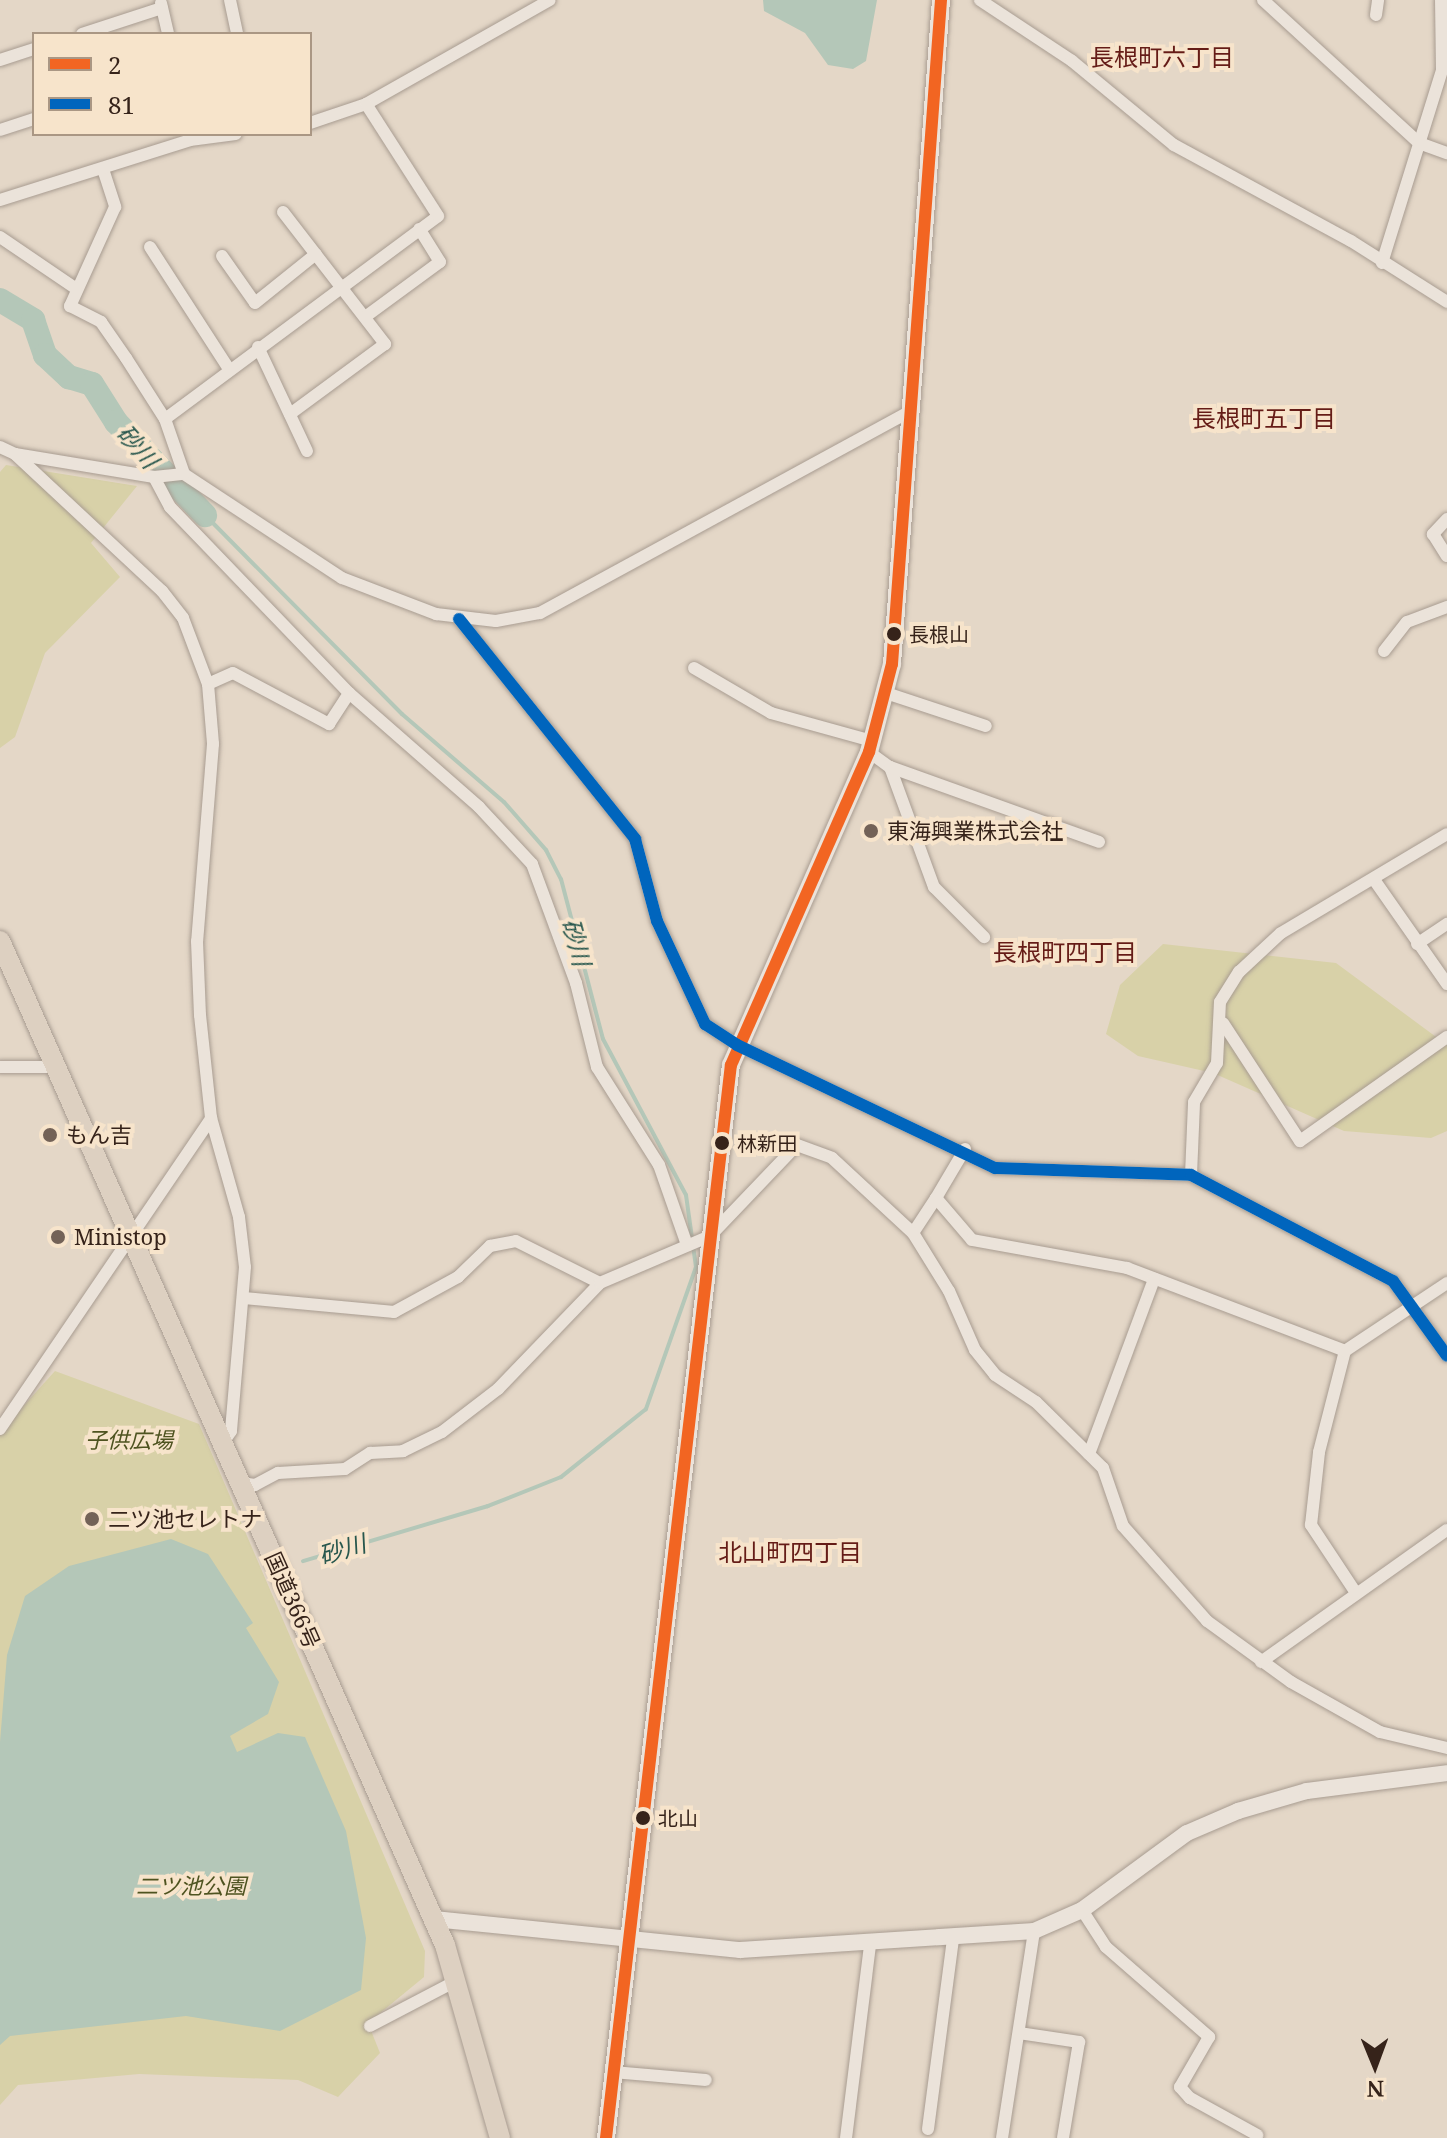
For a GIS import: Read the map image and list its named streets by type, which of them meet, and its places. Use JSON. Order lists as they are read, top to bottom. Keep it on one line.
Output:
{"streets":{"highway":["国道366号"]},"districts":["長根町六丁目","長根町五丁目","長根町四丁目","北山町四丁目"],"water":["砂川"],"parks":["子供広場","二ツ池公園"],"places":["長根山","東海興業株式会社","もん吉","林新田","Ministop","二ツ池セレトナ","北山"],"lines":["transit line 2","transit line 81"],"legend":["2","81"],"north":"bottom"}
